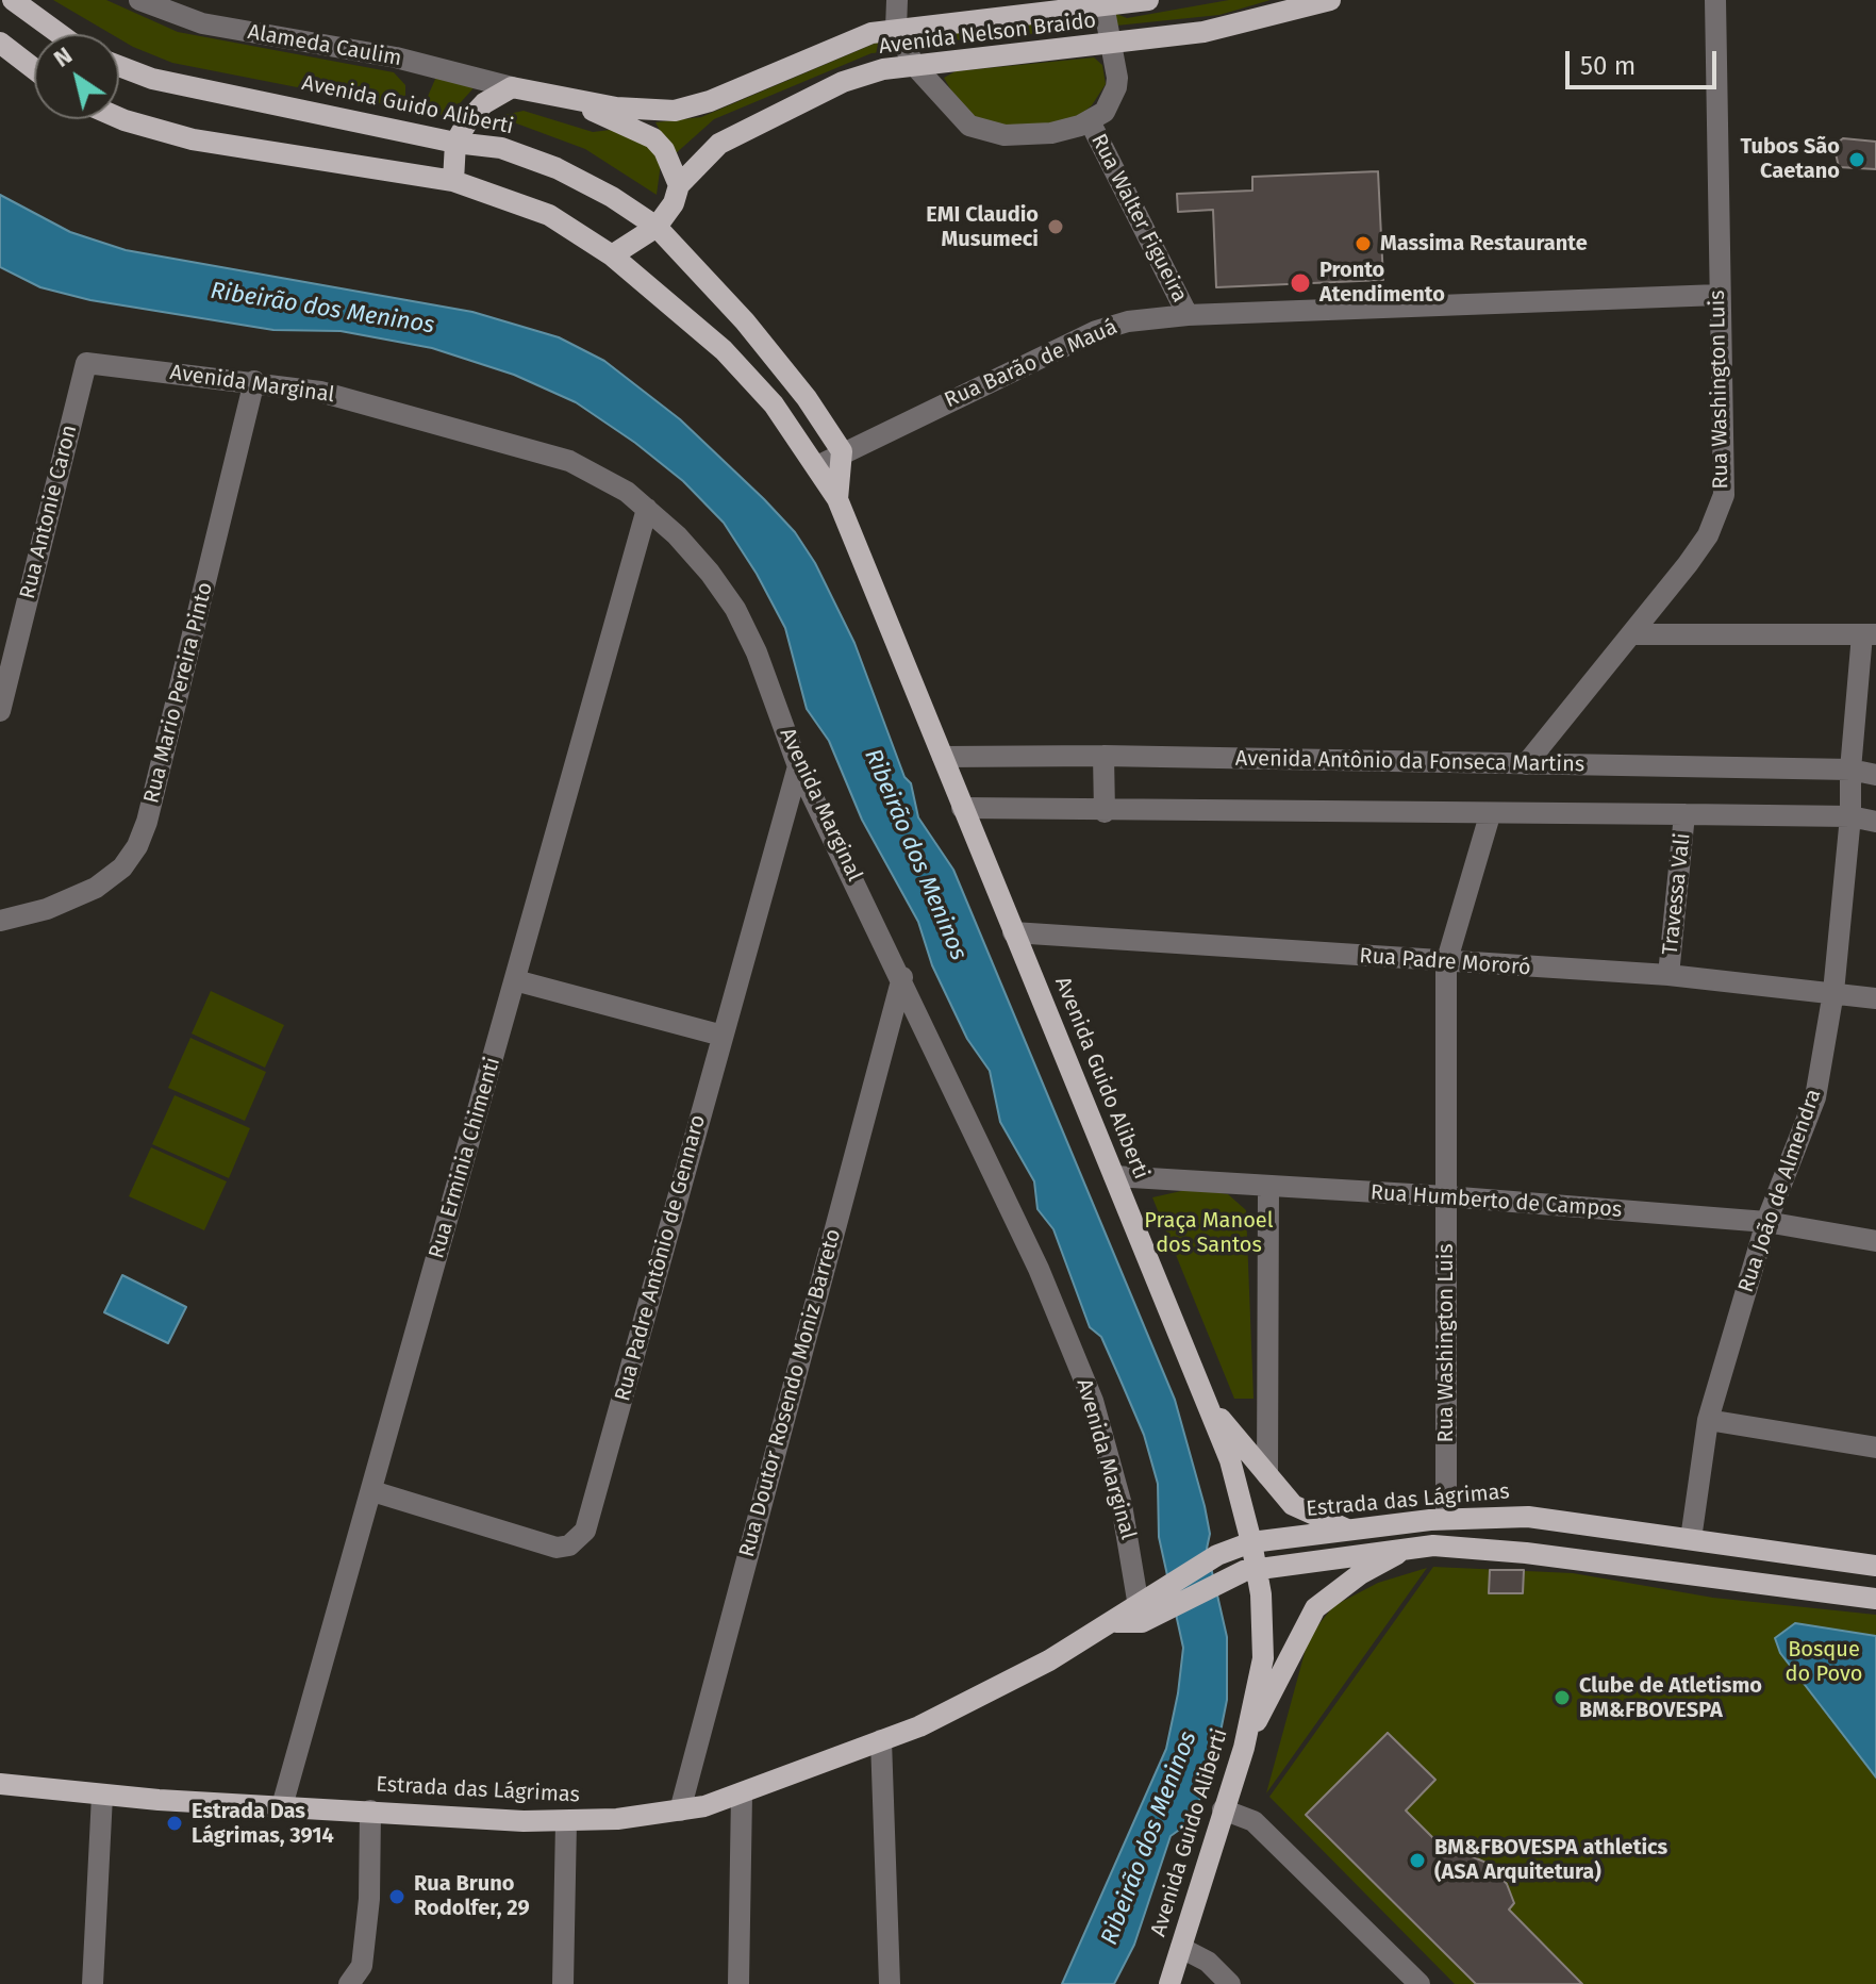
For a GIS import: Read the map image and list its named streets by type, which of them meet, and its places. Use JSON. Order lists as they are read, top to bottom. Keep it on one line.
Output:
{"streets":{"main road":["Avenida Nelson Braido","Avenida Guido Aliberti","Estrada das Lágrimas"],"street":["Alameda Caulim","Rua Walter Figueira","Rua Barão de Mauá","Avenida Marginal","Rua Washington Luis","Rua Antonie Caron","Rua Mario Pereira Pinto","Avenida Antônio da Fonseca Martins","Travessa Vali","Rua Padre Mororó","Rua Erminia Chimenti","Rua João de Almendra","Rua Humberto de Campos","Rua Padre Antônio de Gennaro","Rua Doutor Rosendo Moniz Barreto"]},"crossings":[["Avenida Nelson Braido","Alameda Caulim"],["Avenida Nelson Braido","Avenida Guido Aliberti"],["Avenida Guido Aliberti","Rua Barão de Mauá"],["Avenida Guido Aliberti","Avenida Antônio da Fonseca Martins"],["Avenida Guido Aliberti","Rua Padre Mororó"],["Avenida Guido Aliberti","Rua Humberto de Campos"],["Avenida Guido Aliberti","Estrada das Lágrimas"],["Rua Walter Figueira","Rua Barão de Mauá"],["Rua Barão de Mauá","Rua Washington Luis"],["Avenida Marginal","Rua Antonie Caron"],["Avenida Marginal","Rua Mario Pereira Pinto"],["Avenida Marginal","Rua Erminia Chimenti"],["Avenida Marginal","Rua Padre Antônio de Gennaro"],["Avenida Marginal","Rua Doutor Rosendo Moniz Barreto"],["Avenida Marginal","Estrada das Lágrimas"],["Rua Washington Luis","Avenida Antônio da Fonseca Martins"],["Rua Washington Luis","Rua Padre Mororó"],["Rua Washington Luis","Rua Humberto de Campos"],["Rua Washington Luis","Estrada das Lágrimas"],["Avenida Antônio da Fonseca Martins","Rua João de Almendra"],["Travessa Vali","Rua Padre Mororó"],["Rua Padre Mororó","Rua João de Almendra"],["Rua Erminia Chimenti","Rua Padre Antônio de Gennaro"],["Rua Erminia Chimenti","Estrada das Lágrimas"],["Rua João de Almendra","Rua Humberto de Campos"],["Rua João de Almendra","Estrada das Lágrimas"],["Rua Doutor Rosendo Moniz Barreto","Estrada das Lágrimas"]],"water":["Ribeirão dos Meninos"],"parks":["Praça Manoel dos Santos","Bosque do Povo"],"places":["Tubos São Caetano","EMI Claudio Musumeci","Massima Restaurante","Pronto Atendimento","Clube de Atletismo BM&FBOVESPA","Estrada Das Lágrimas, 3914","BM&FBOVESPA athletics (ASA Arquitetura)","Rua Bruno Rodolfer, 29"],"scale_bar":"50 m","north":"top left"}
